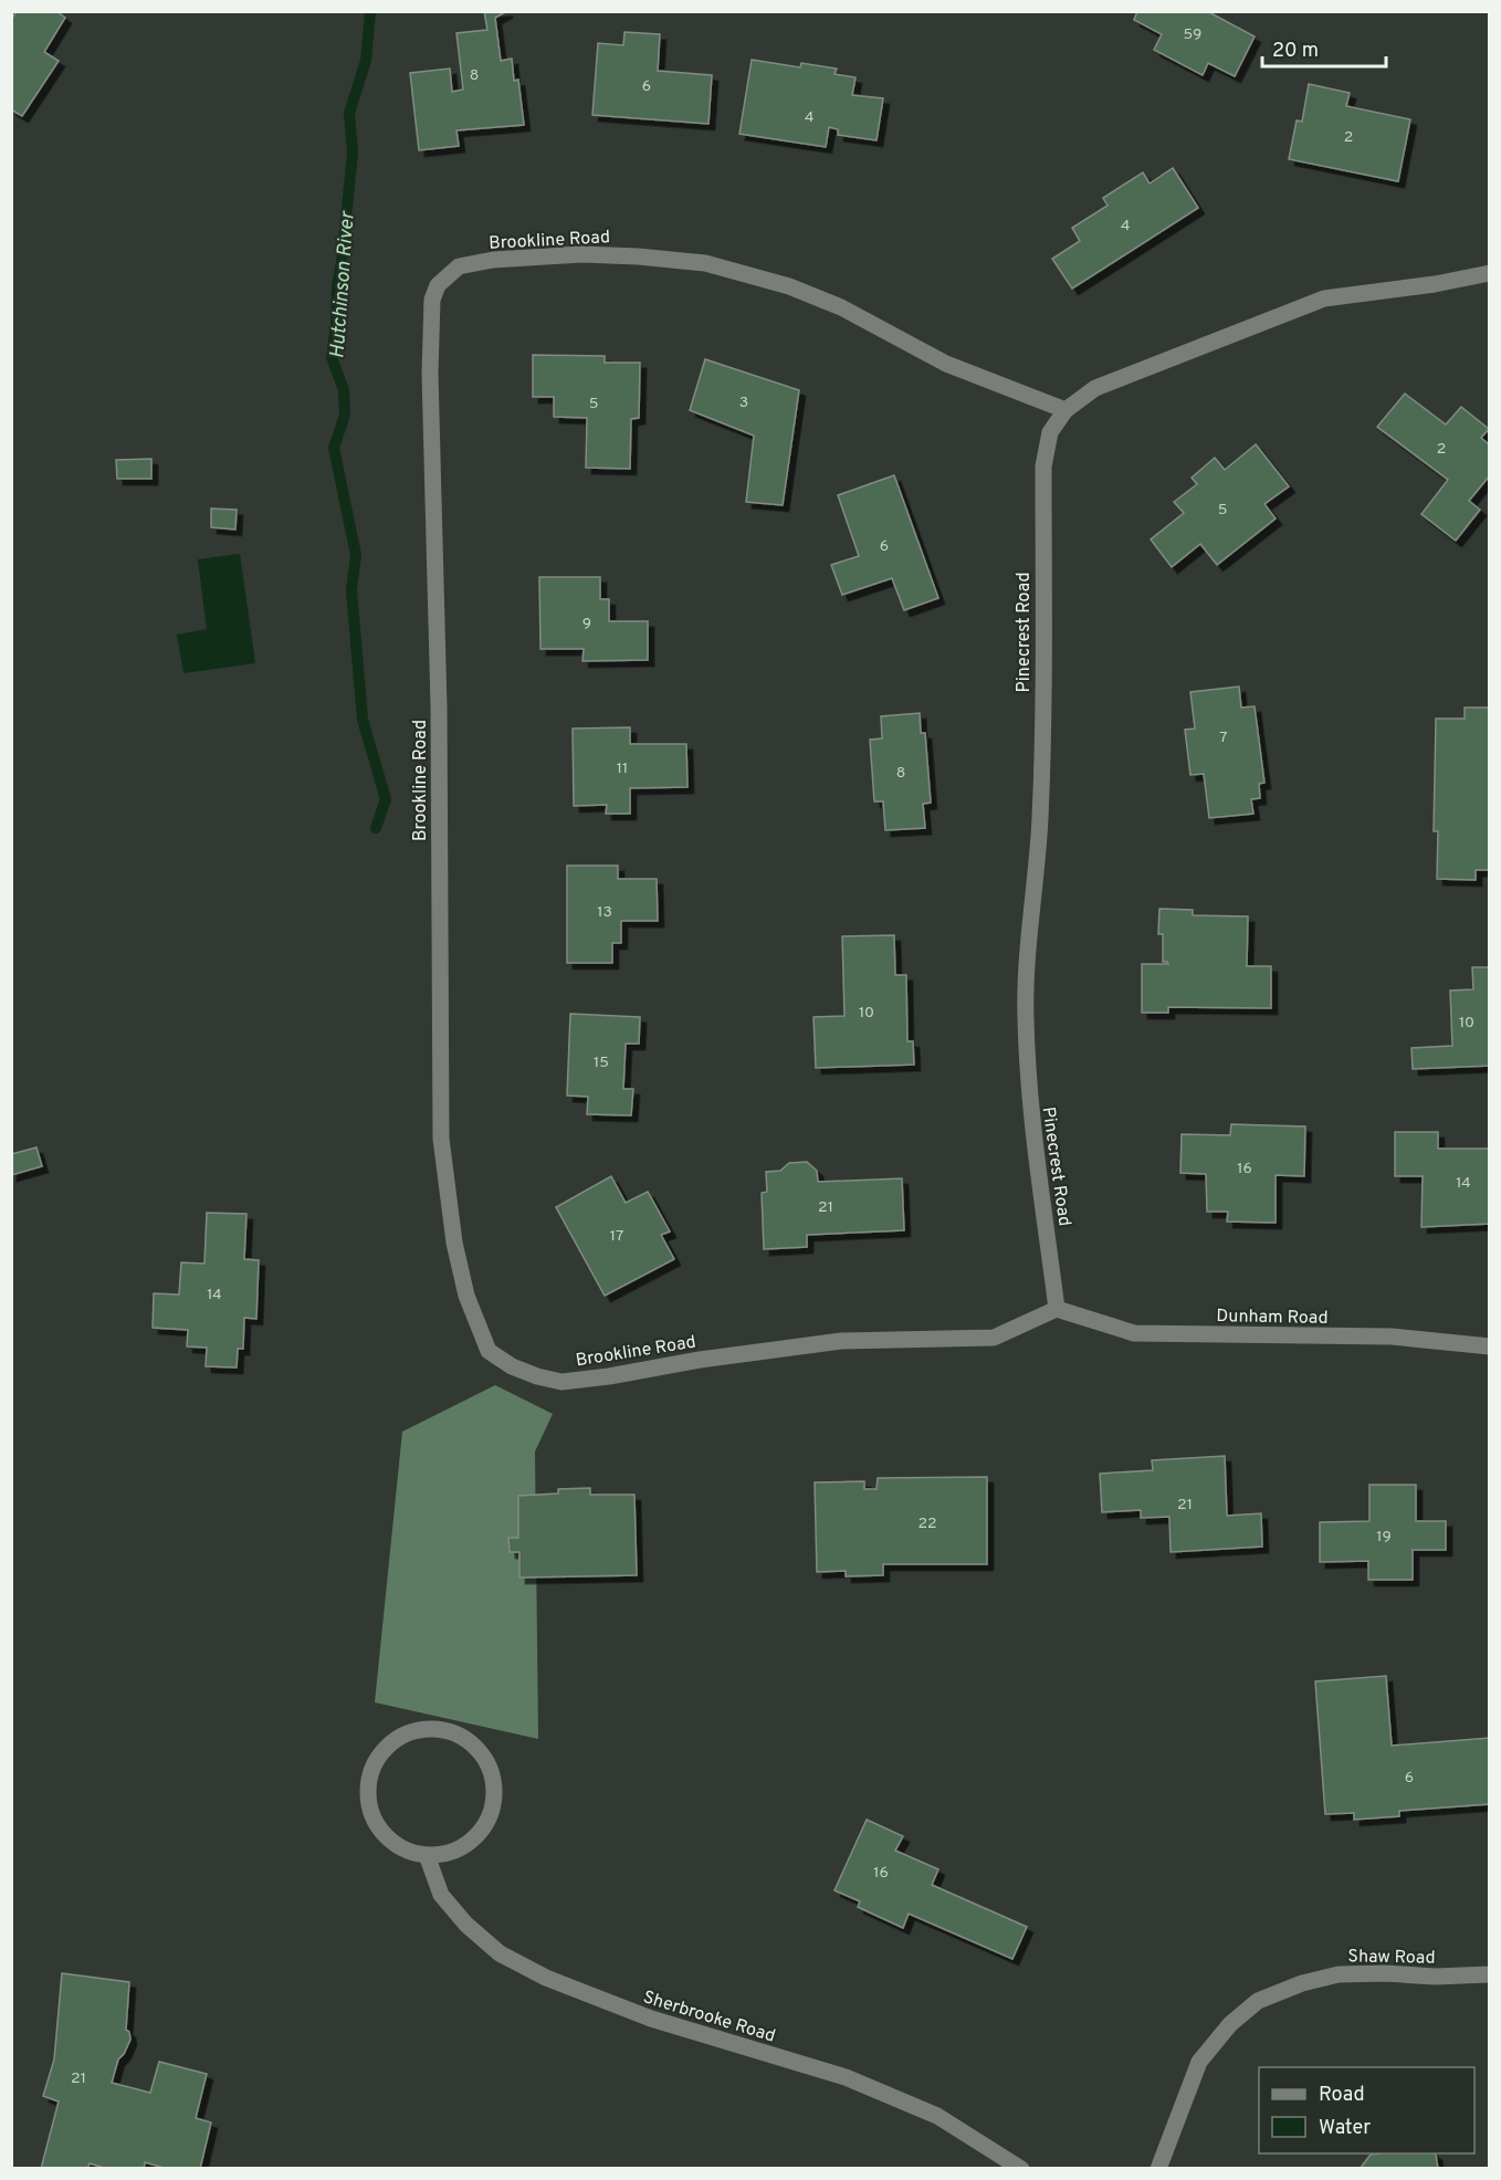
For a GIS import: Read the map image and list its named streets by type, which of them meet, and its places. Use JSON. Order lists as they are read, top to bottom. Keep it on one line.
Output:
{"streets":{"street":["Brookline Road","Pinecrest Road","Dunham Road","Shaw Road","Sherbrooke Road"]},"crossings":[["Brookline Road","Pinecrest Road"],["Brookline Road","Dunham Road"],["Pinecrest Road","Dunham Road"]],"water":["Hutchinson River"],"house_numbers":["59","8","6","4","2","4","3","5","2","5","6","9","7","11","8","13","10","10","15","16","14","21","17","14","21","22","19","6","16","21"],"legend":["Road","Water"],"scale_bar":"20 m"}
